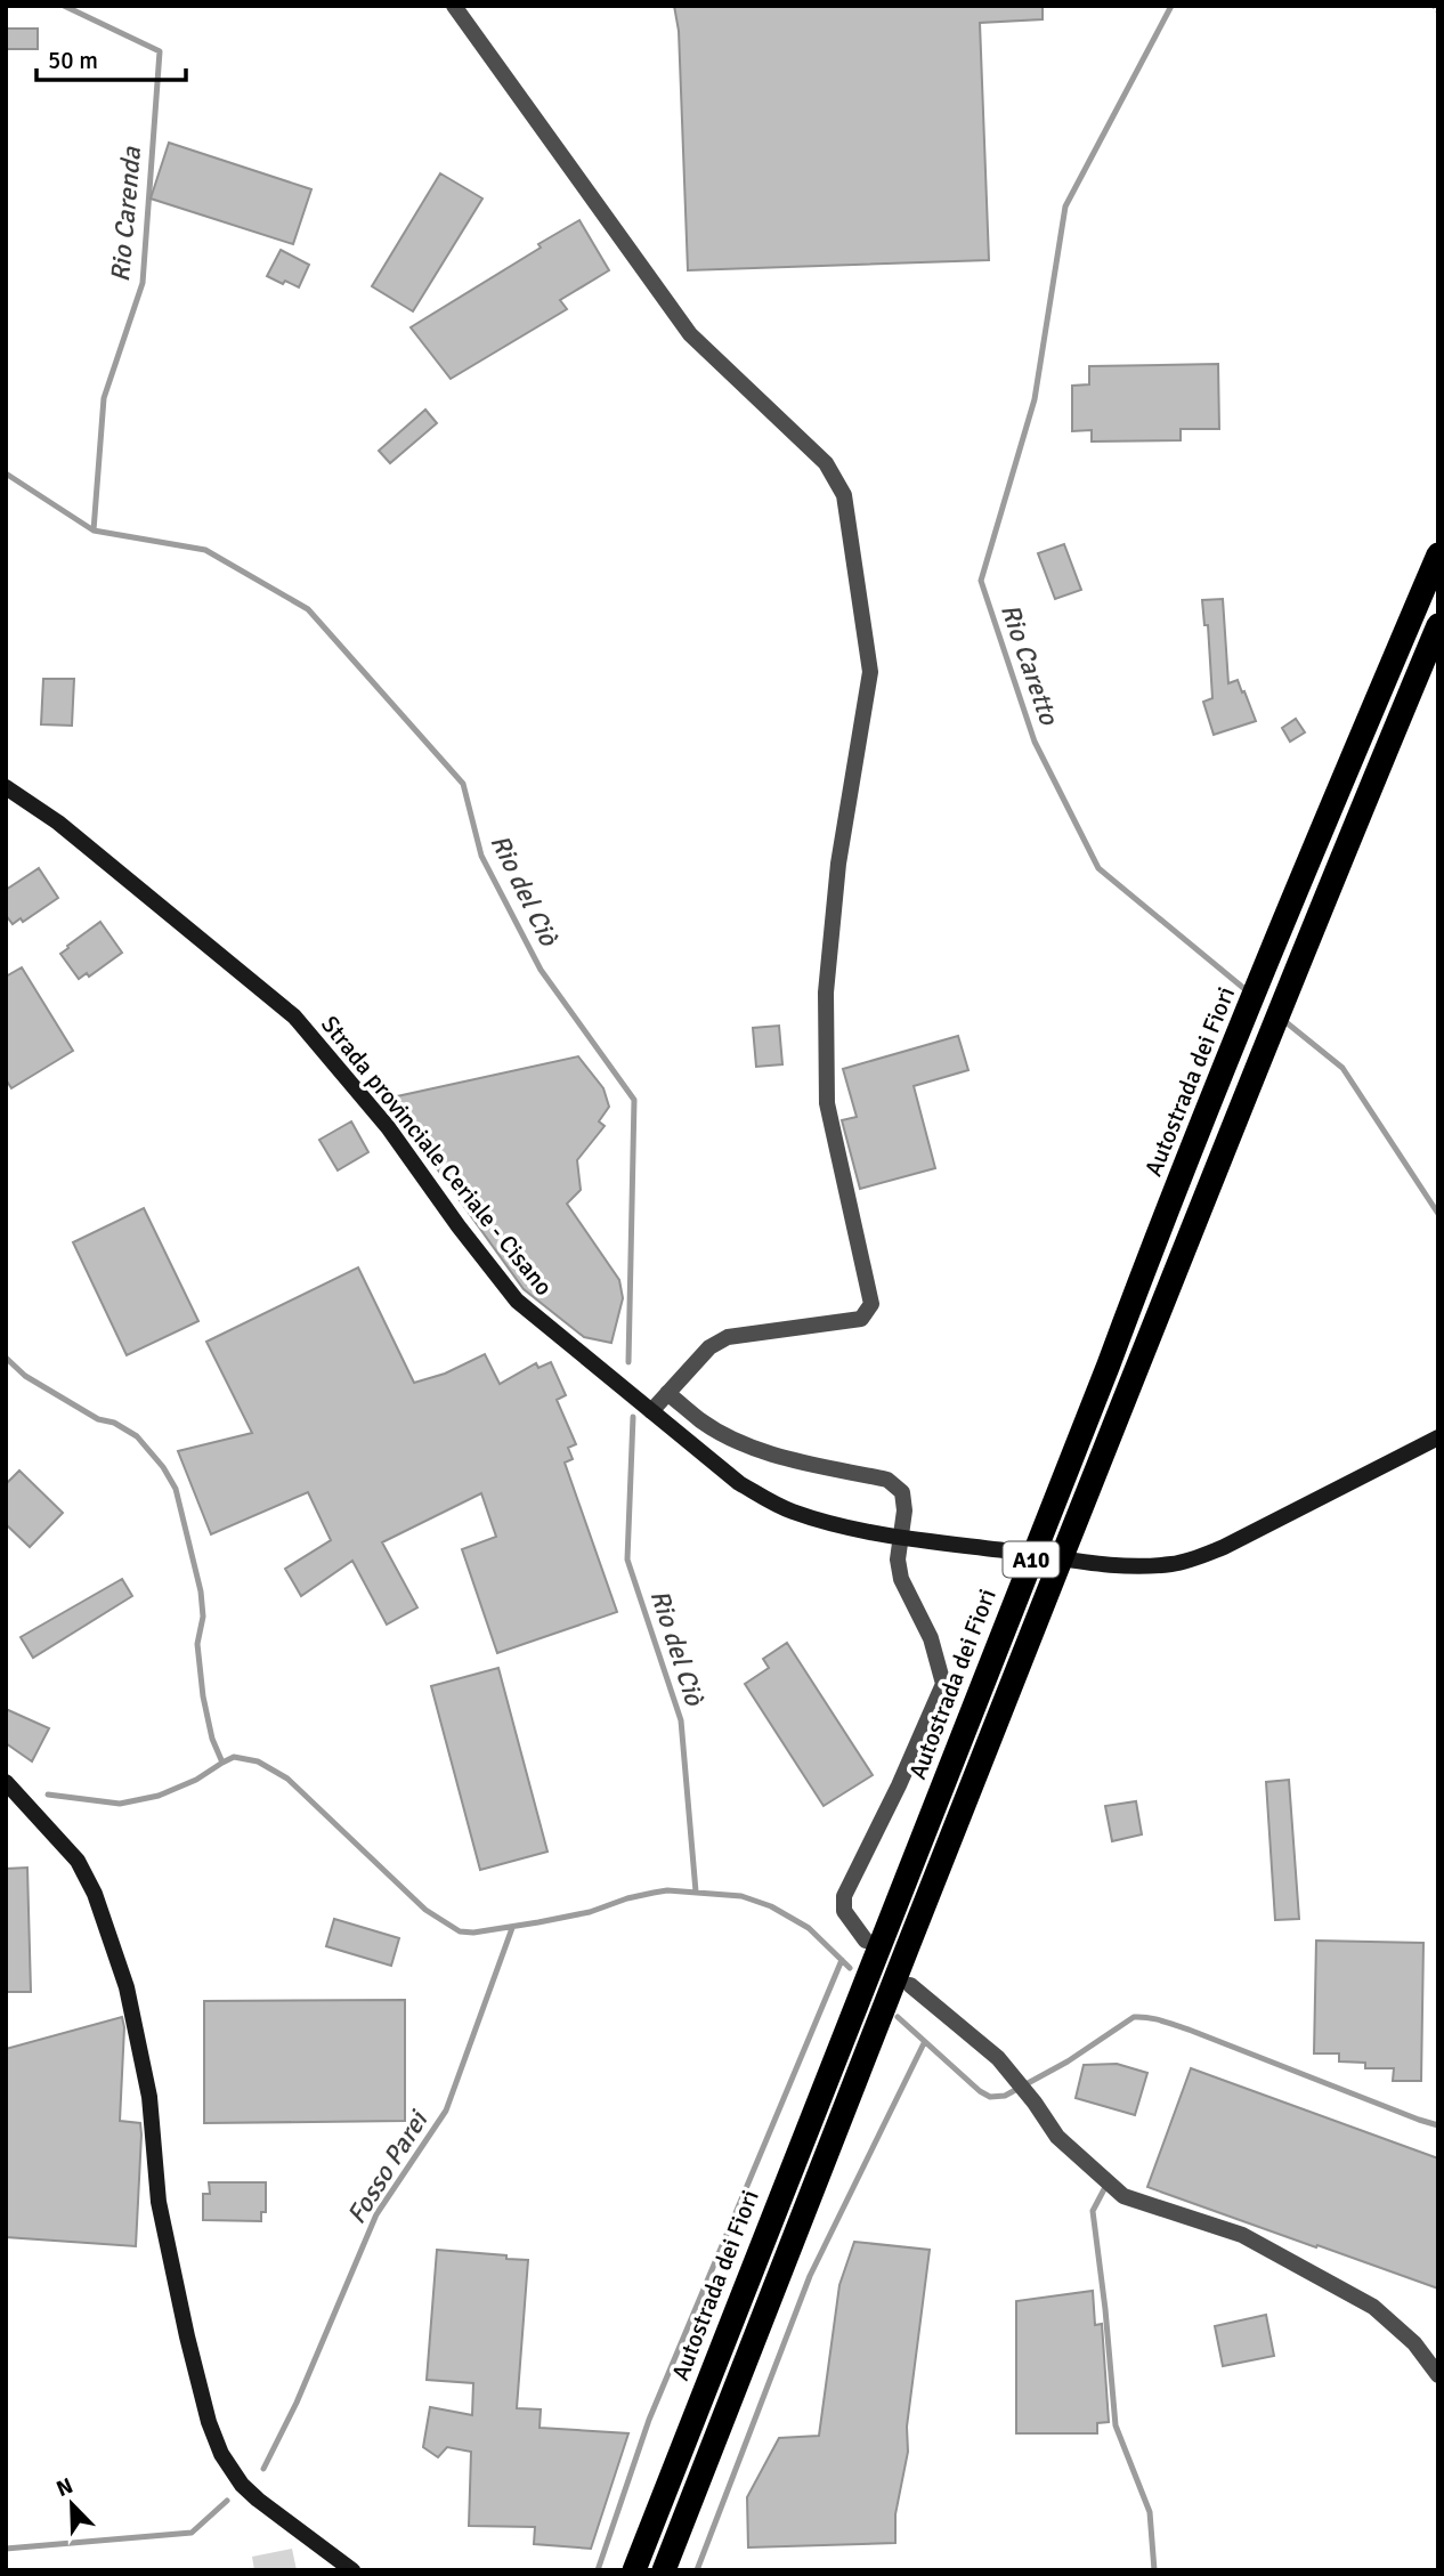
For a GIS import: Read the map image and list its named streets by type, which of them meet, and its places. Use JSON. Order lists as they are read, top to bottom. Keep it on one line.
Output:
{"streets":{"highway":["Autostrada dei Fiori","A10"],"main road":["Strada provinciale Ceriale - Cisano"]},"water":["Rio Carenda","Rio Caretto","Rio del Ciò","Fosso Parei"],"scale_bar":"50 m","north":"top left"}
